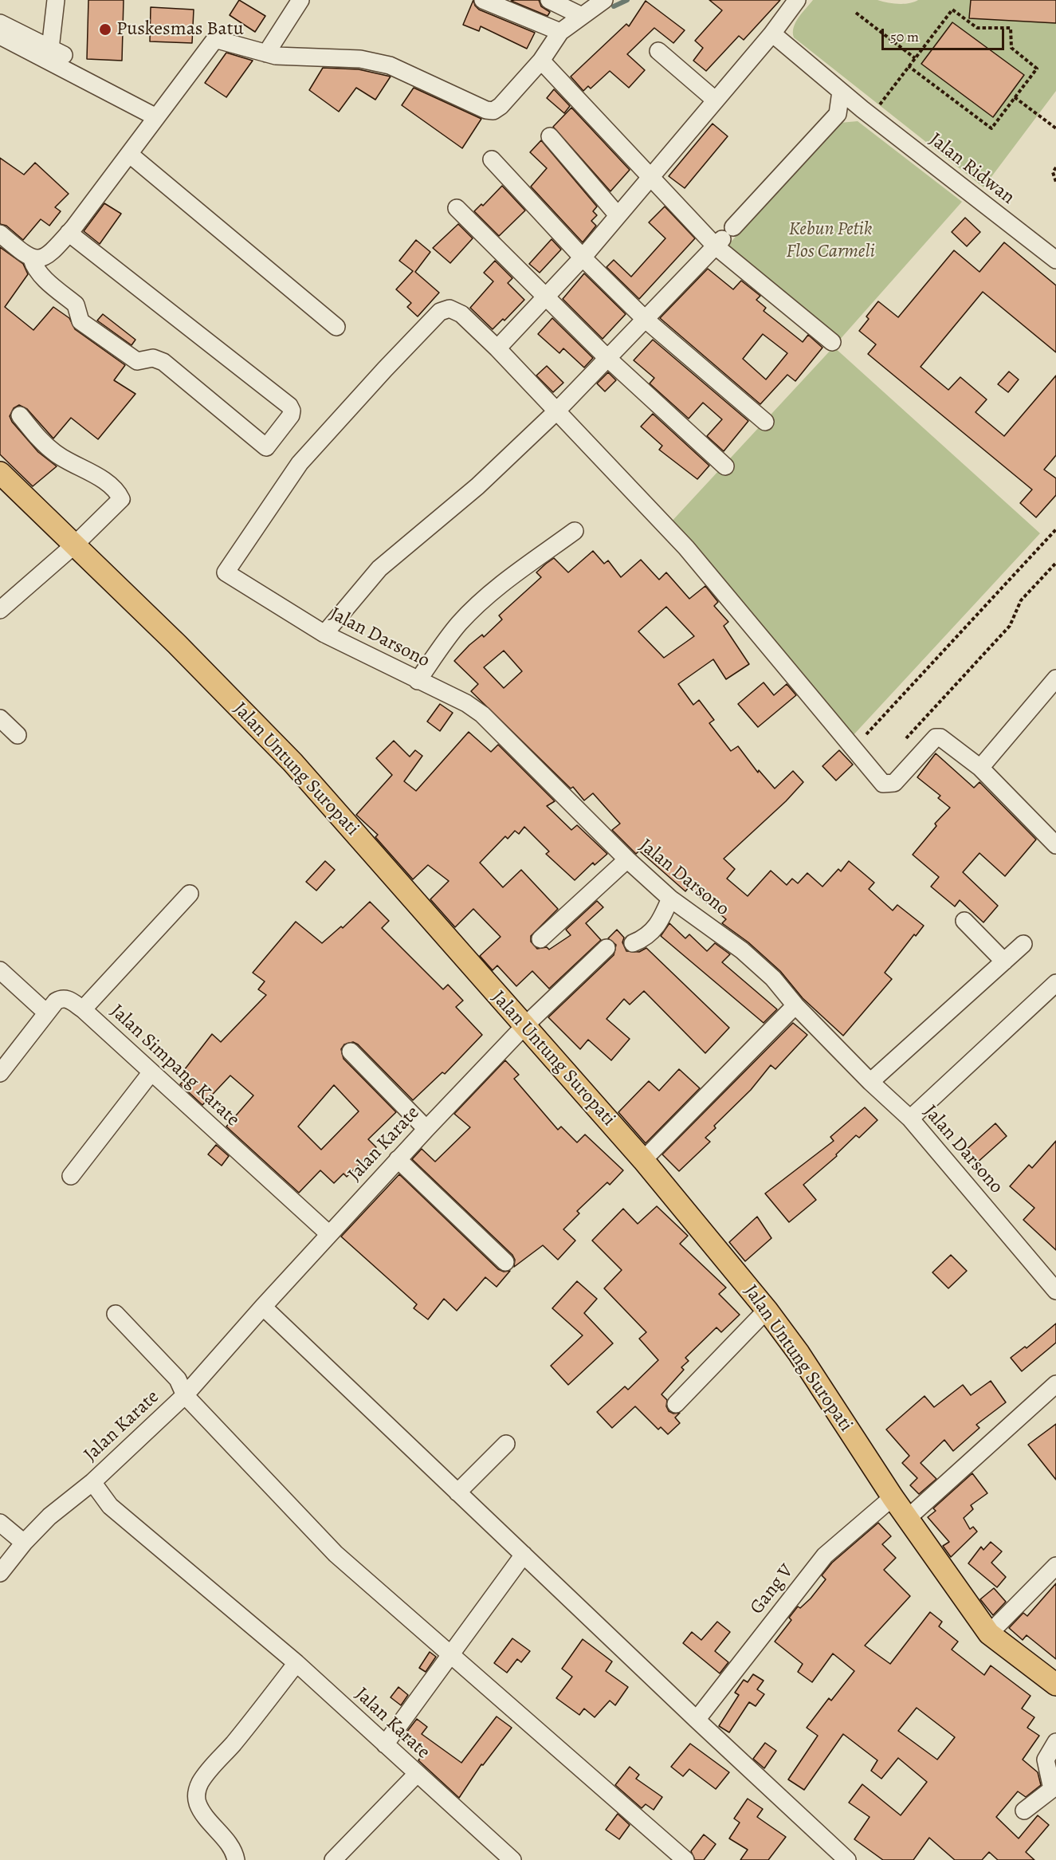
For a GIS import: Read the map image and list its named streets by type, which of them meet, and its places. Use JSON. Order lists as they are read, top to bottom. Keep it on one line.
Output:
{"streets":{"main road":["Jalan Untung Suropati"],"street":["Jalan Ridwan","Jalan Darsono","Jalan Simpang Karate","Jalan Karate","Gang V"]},"crossings":[["Jalan Untung Suropati","Jalan Karate"],["Jalan Untung Suropati","Gang V"],["Jalan Simpang Karate","Jalan Karate"]],"parks":["Kebun Petik Flos Carmeli"],"places":["Puskesmas Batu"],"scale_bar":"50 m"}
